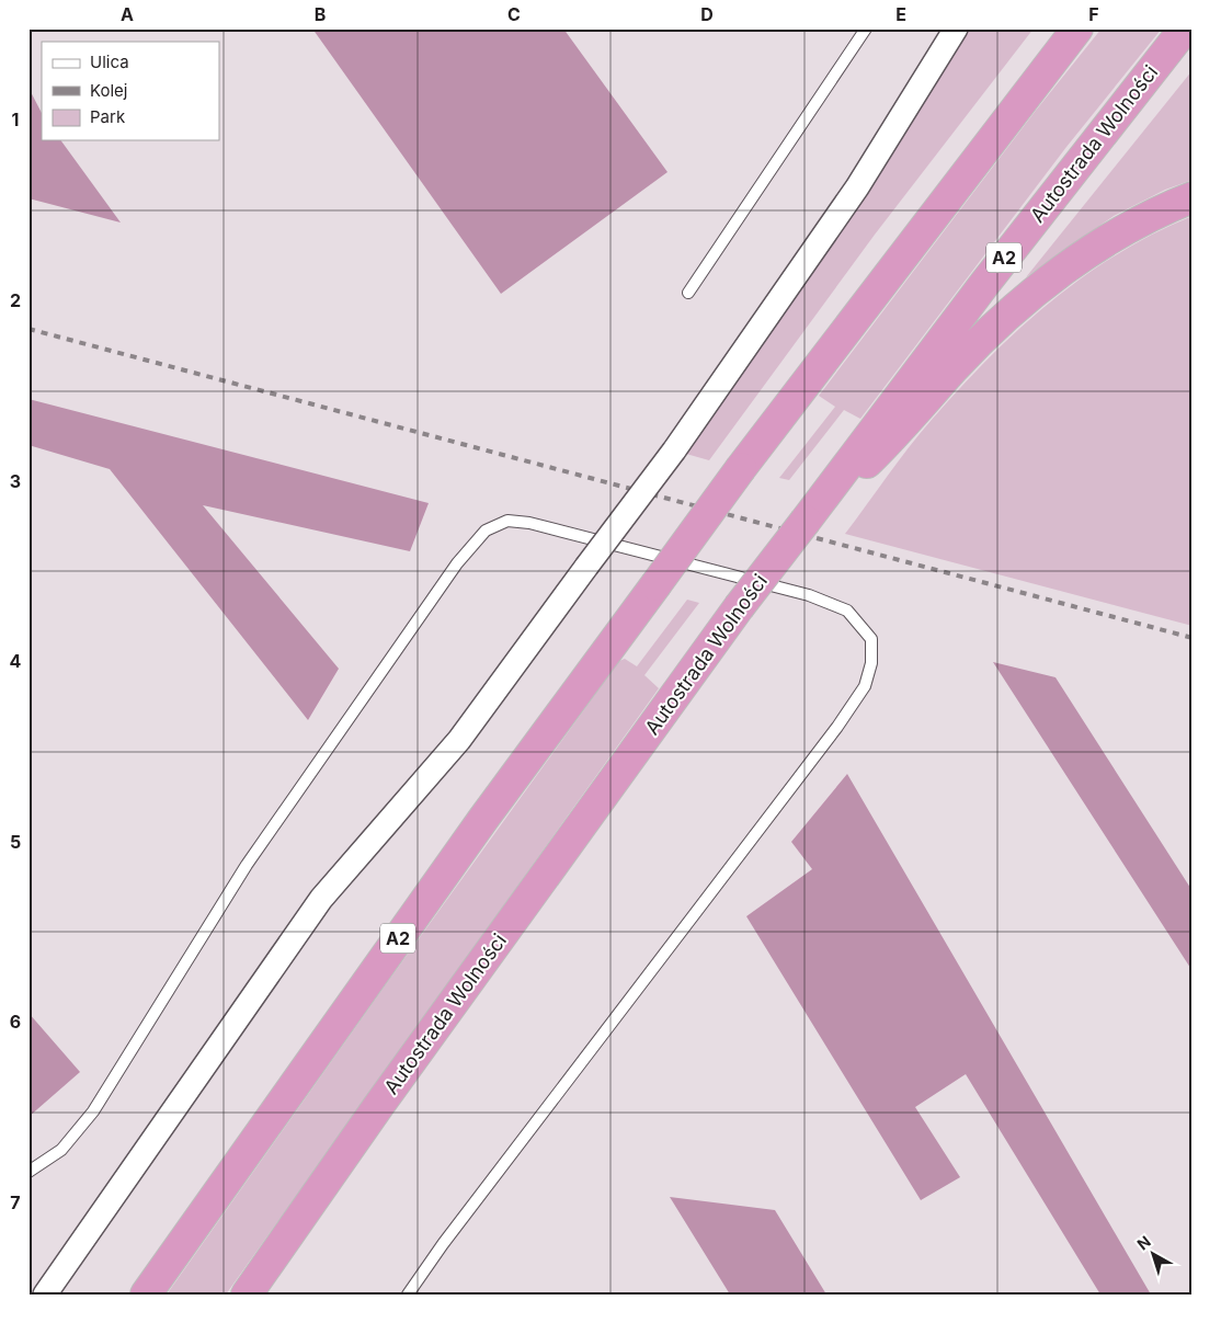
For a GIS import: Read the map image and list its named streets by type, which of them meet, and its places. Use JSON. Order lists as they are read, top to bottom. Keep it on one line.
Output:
{"streets":{"highway":["Autostrada Wolności","A2"]},"legend":["Ulica","Kolej","Park"],"north":"top left","grid":{"columns":["A","B","C","D","E","F"],"rows":["1","2","3","4","5","6","7"]}}
